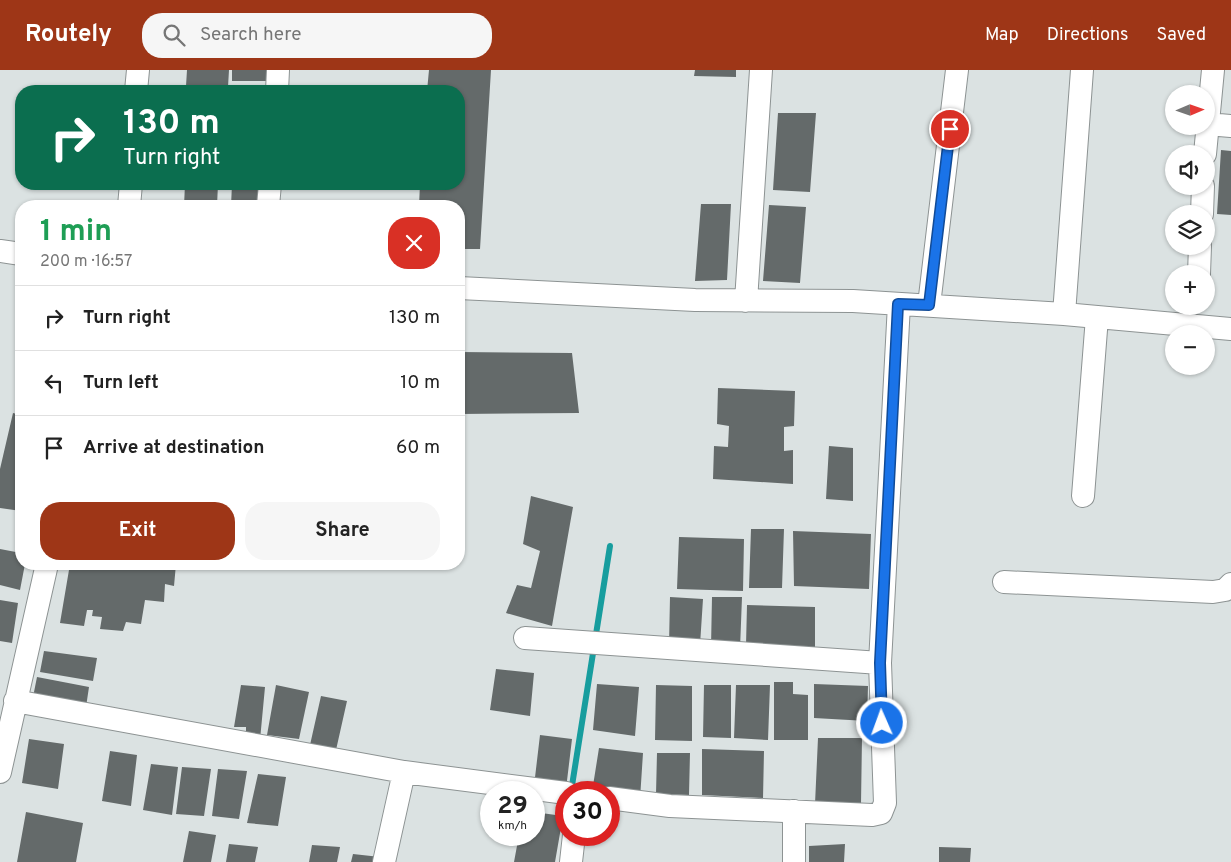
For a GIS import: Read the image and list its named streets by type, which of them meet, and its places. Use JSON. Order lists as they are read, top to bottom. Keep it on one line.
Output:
{"north":"right","page":{"header":"Routely","search":"Search here","nav":["Map","Directions","Saved"],"map_buttons":["+","−"],"turn":["130 m","Turn right"],"heading":["1 min","200 m · 16:57"],"list":[{"name":"Turn right","value":"130 m"},{"name":"Turn left","value":"10 m"},{"name":"Arrive at destination","value":"60 m"}],"buttons":["Exit","Share"],"speed":"29 km/h","limit":"30"}}
